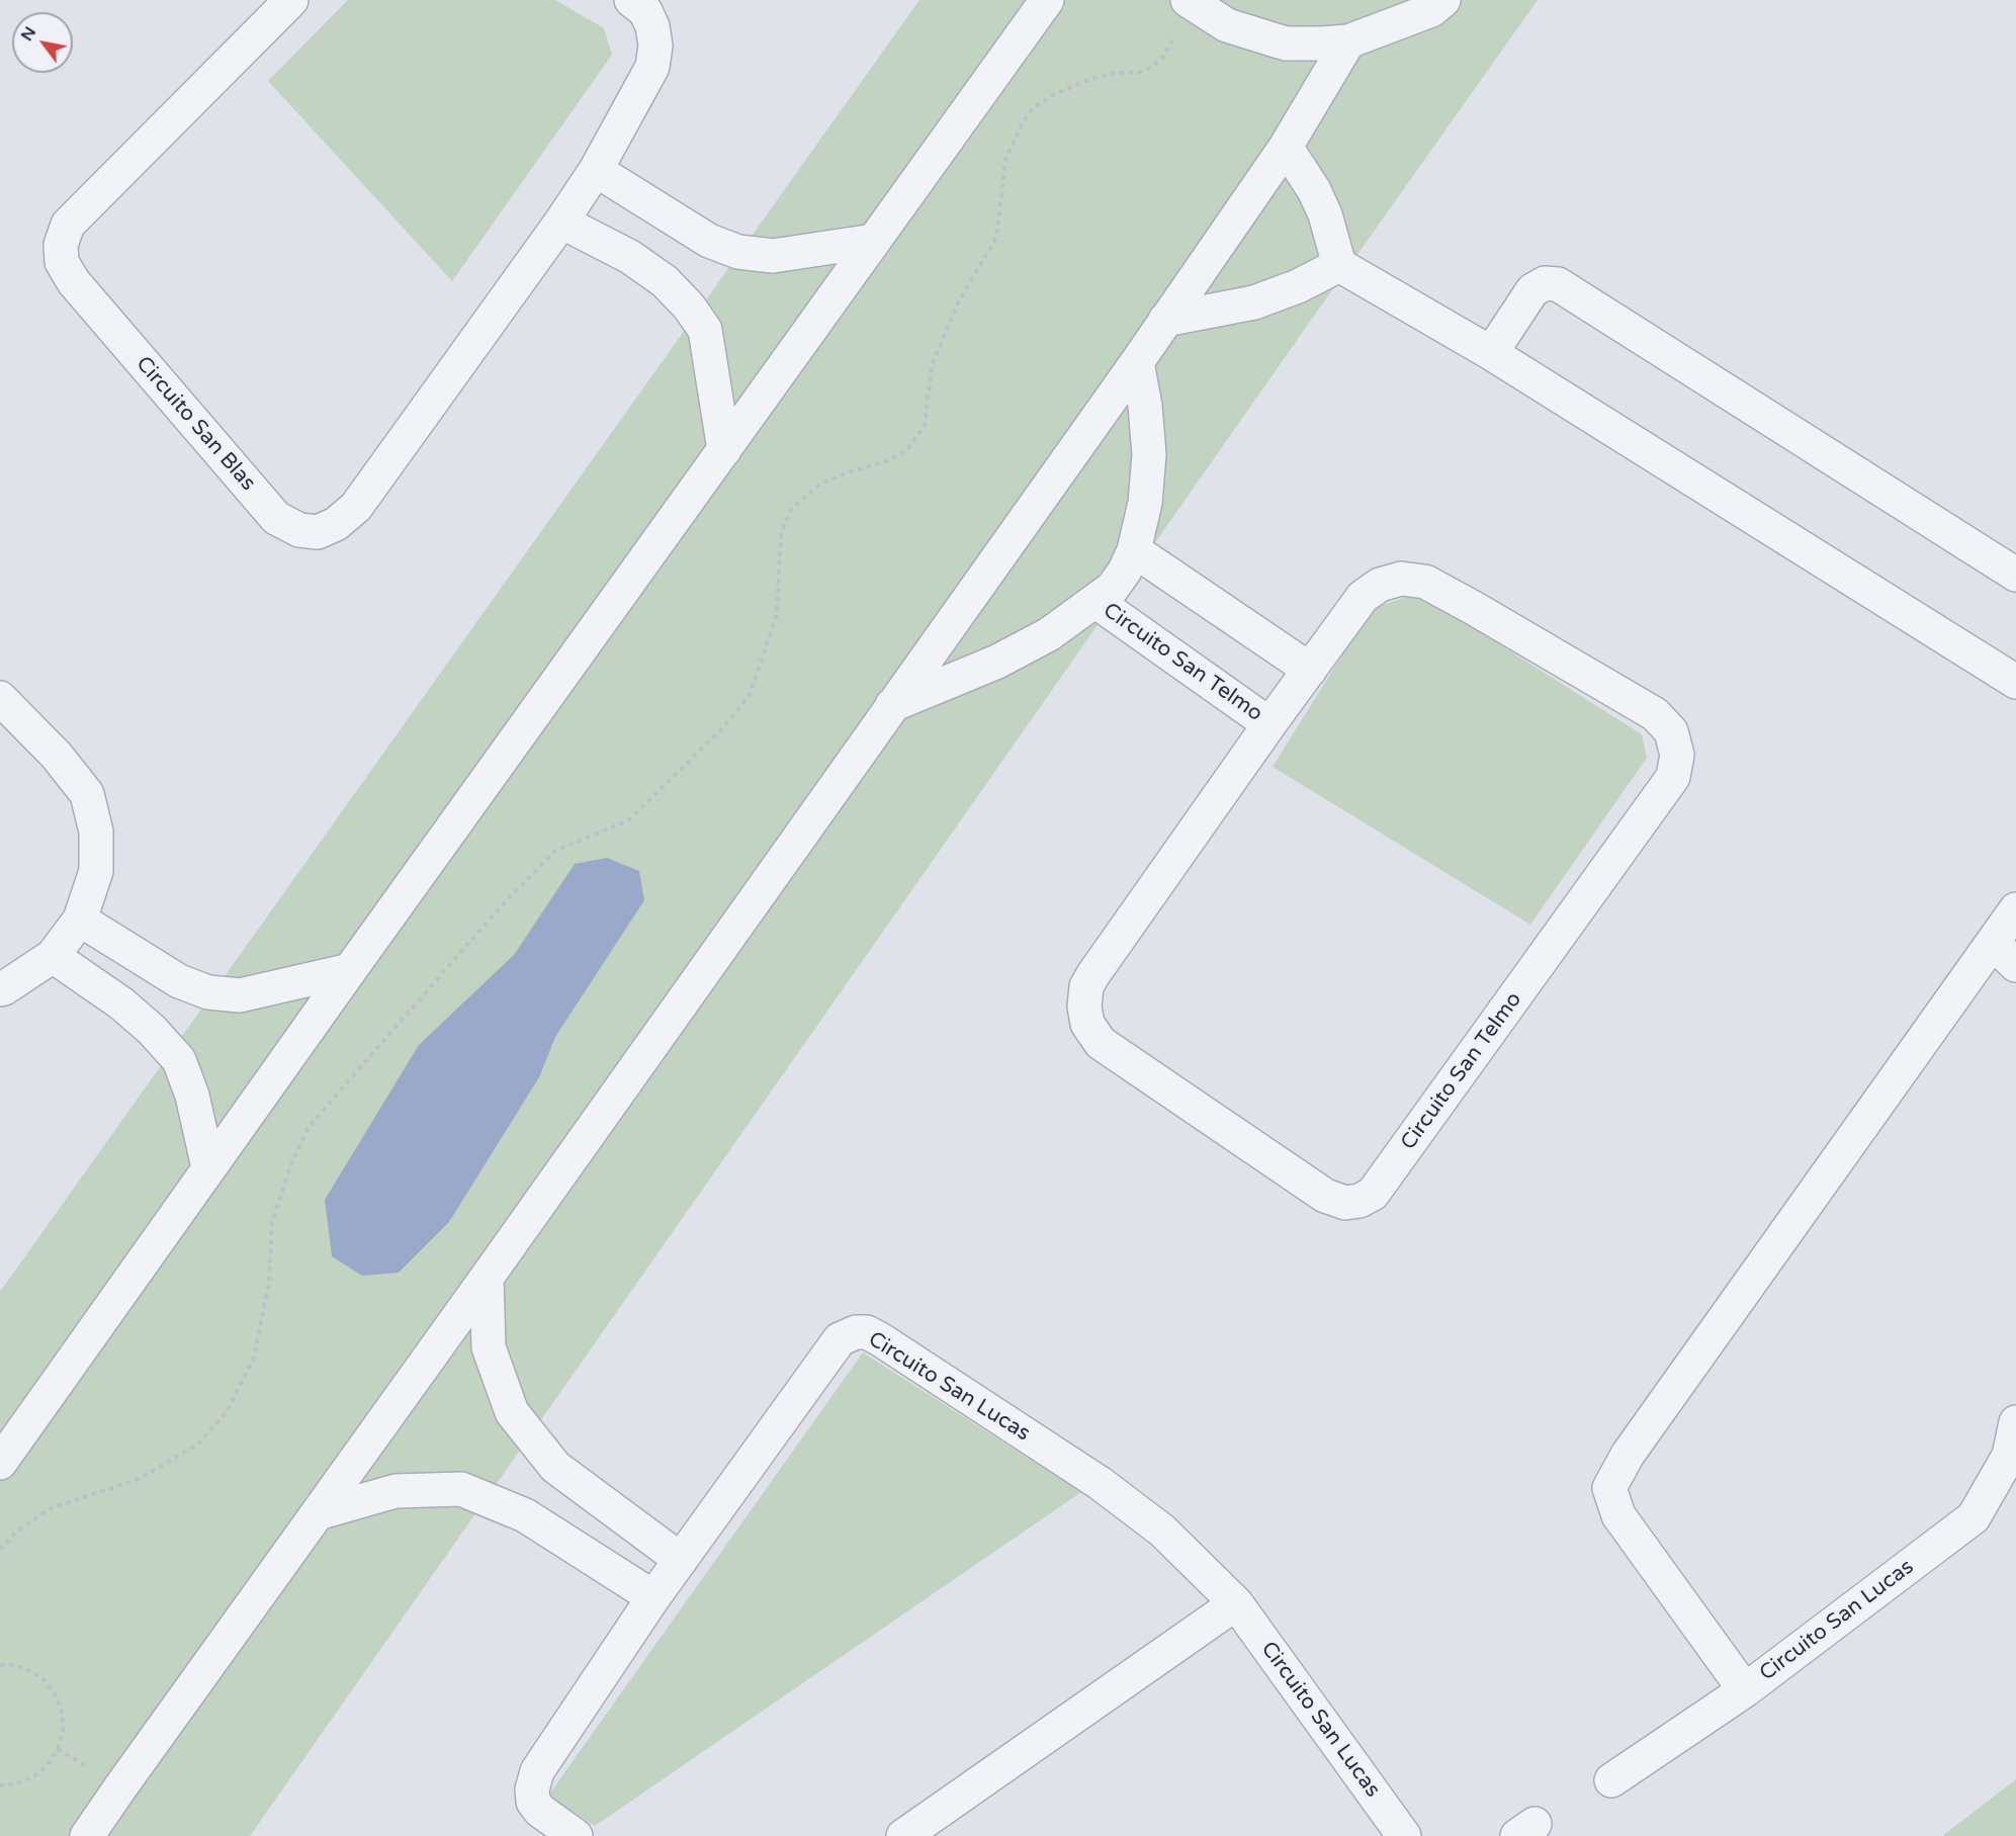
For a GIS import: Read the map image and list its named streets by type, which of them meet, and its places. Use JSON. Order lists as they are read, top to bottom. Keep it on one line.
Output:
{"streets":{"street":["Circuito San Blas","Circuito San Telmo","Circuito San Lucas"]},"north":"top left"}
